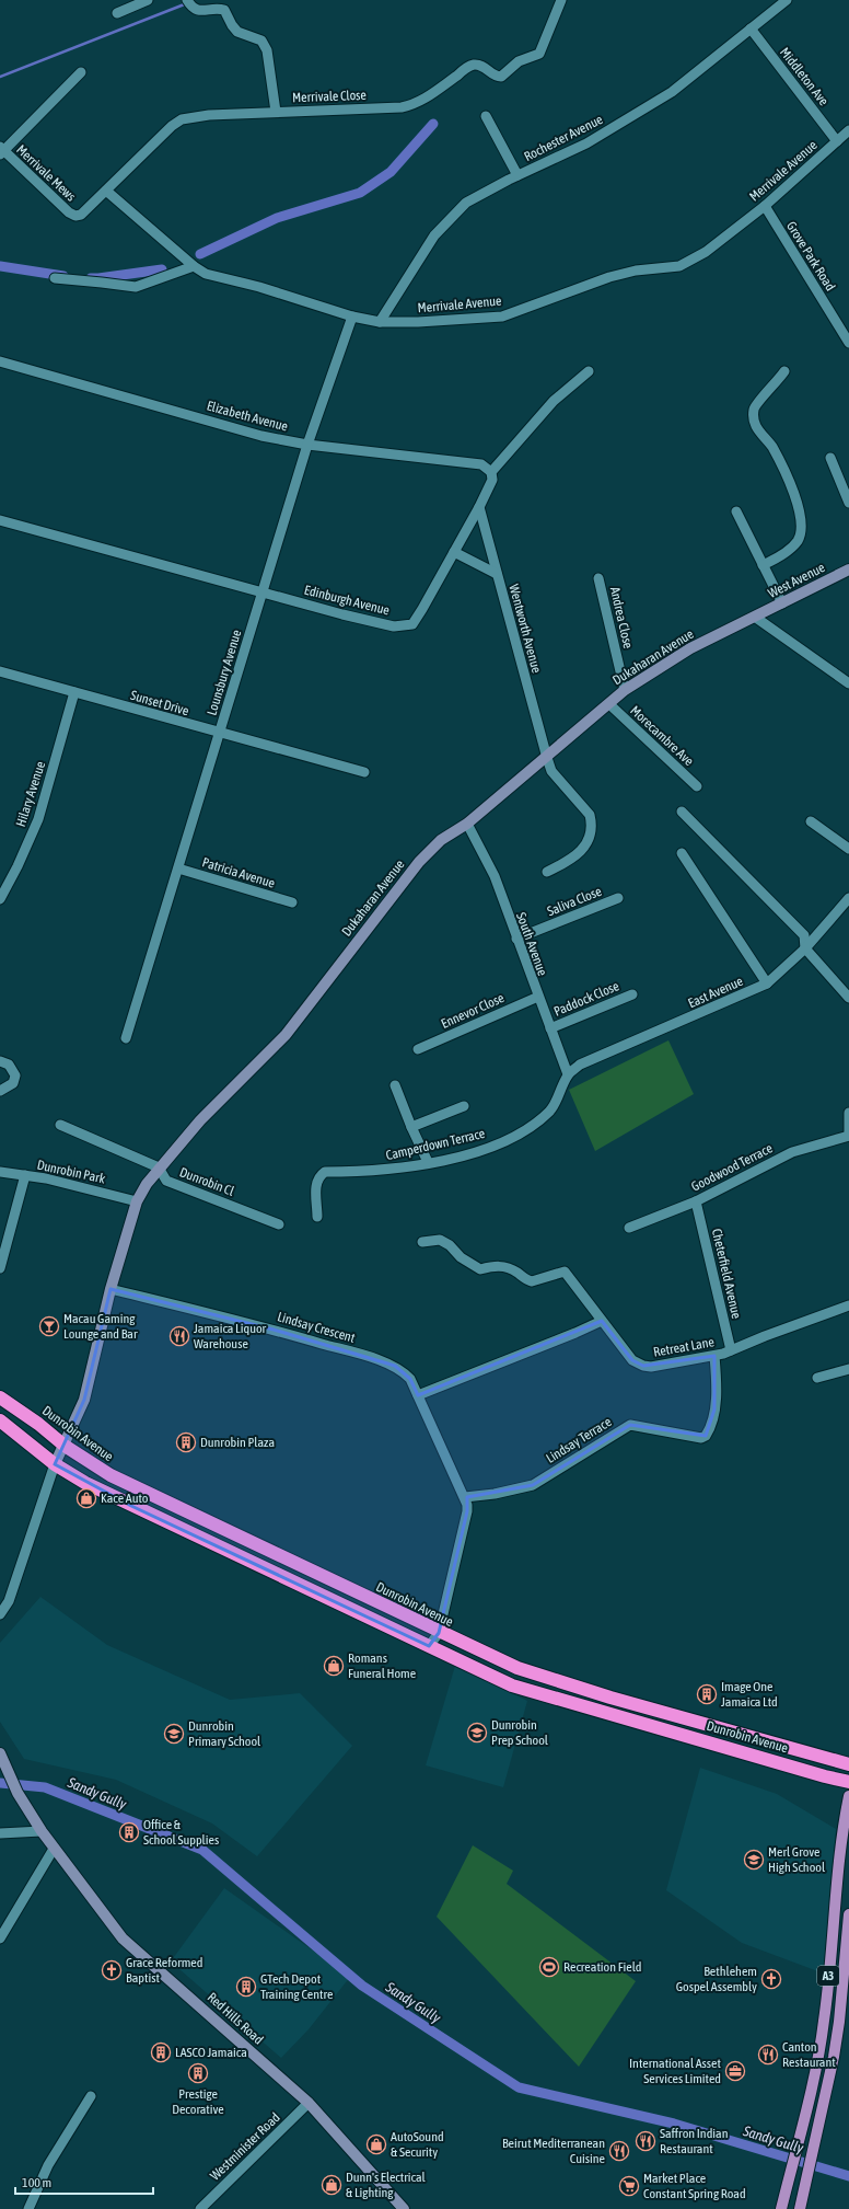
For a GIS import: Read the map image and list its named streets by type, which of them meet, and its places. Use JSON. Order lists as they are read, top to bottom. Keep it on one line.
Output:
{"streets":{"highway":["Dunrobin Avenue"],"main road":["A3"],"street":["Middleton Ave","Merrivale Close","Rochester Avenue","Merrivale Avenue","Merrivale Mews","Grove Park Road","Elizabeth Avenue","West Avenue","Edinburgh Avenue","Andrea Close","Wentworth Avenue","Dukaharan Avenue","Lounsbury Avenue","Sunset Drive","Morecambre Ave","Hilary Avenue","Patricia Avenue","Saliva Close","South Avenue","East Avenue","Paddock Close","Ennevor Close","Camperdown Terrace","Goodwood Terrace","Dunrobin Park","Dunrobin Cl","Cheterfield Avenue","Lindsay Crescent","Retreat Lane","Lindsay Terrace","Red Hills Road","Westminister Road"]},"crossings":[["Middleton Ave","Rochester Avenue"],["Middleton Ave","Merrivale Avenue"],["Merrivale Close","Merrivale Avenue"],["Merrivale Close","Merrivale Mews"],["Rochester Avenue","Merrivale Avenue"],["Merrivale Avenue","Grove Park Road"],["Merrivale Avenue","Lounsbury Avenue"],["Elizabeth Avenue","Edinburgh Avenue"],["Elizabeth Avenue","Lounsbury Avenue"],["West Avenue","Dukaharan Avenue"],["Edinburgh Avenue","Wentworth Avenue"],["Edinburgh Avenue","Lounsbury Avenue"],["Andrea Close","Dukaharan Avenue"],["Wentworth Avenue","Dukaharan Avenue"],["Dukaharan Avenue","Morecambre Ave"],["Dukaharan Avenue","South Avenue"],["Dukaharan Avenue","Dunrobin Park"],["Dukaharan Avenue","Dunrobin Cl"],["Dukaharan Avenue","Lindsay Crescent"],["Lounsbury Avenue","Sunset Drive"],["Lounsbury Avenue","Patricia Avenue"],["Sunset Drive","Hilary Avenue"],["Saliva Close","South Avenue"],["South Avenue","East Avenue"],["South Avenue","Paddock Close"],["South Avenue","Ennevor Close"],["South Avenue","Camperdown Terrace"],["East Avenue","Camperdown Terrace"],["Goodwood Terrace","Cheterfield Avenue"],["Cheterfield Avenue","Retreat Lane"],["Lindsay Crescent","Dunrobin Avenue"],["Lindsay Crescent","Lindsay Terrace"],["Retreat Lane","Lindsay Terrace"],["Red Hills Road","Westminister Road"]],"water":["Sandy Gully"],"places":{"bar":["Macau Gaming Lounge and Bar"],"restaurant":["Jamaica Liquor Warehouse","Canton Restaurant","Saffron Indian Restaurant","Beirut Mediterranean Cuisine"],"building":["Dunrobin Plaza","Image One Jamaica Ltd","Office & School Supplies","GTech Depot Training Centre","LASCO Jamaica","Prestige Decorative"],"shop":["Kace Auto","Romans Funeral Home","AutoSound & Security","Dunn's Electrical & Lighting"],"school or university":["Dunrobin Prep School","Dunrobin Primary School","Merl Grove High School"],"sports":["Recreation Field"],"church":["Grace Reformed Baptist","Bethlehem Gospel Assembly"],"office":["International Asset Services Limited"],"supermarket":["Market Place Constant Spring Road"]},"scale_bar":"100 m"}
